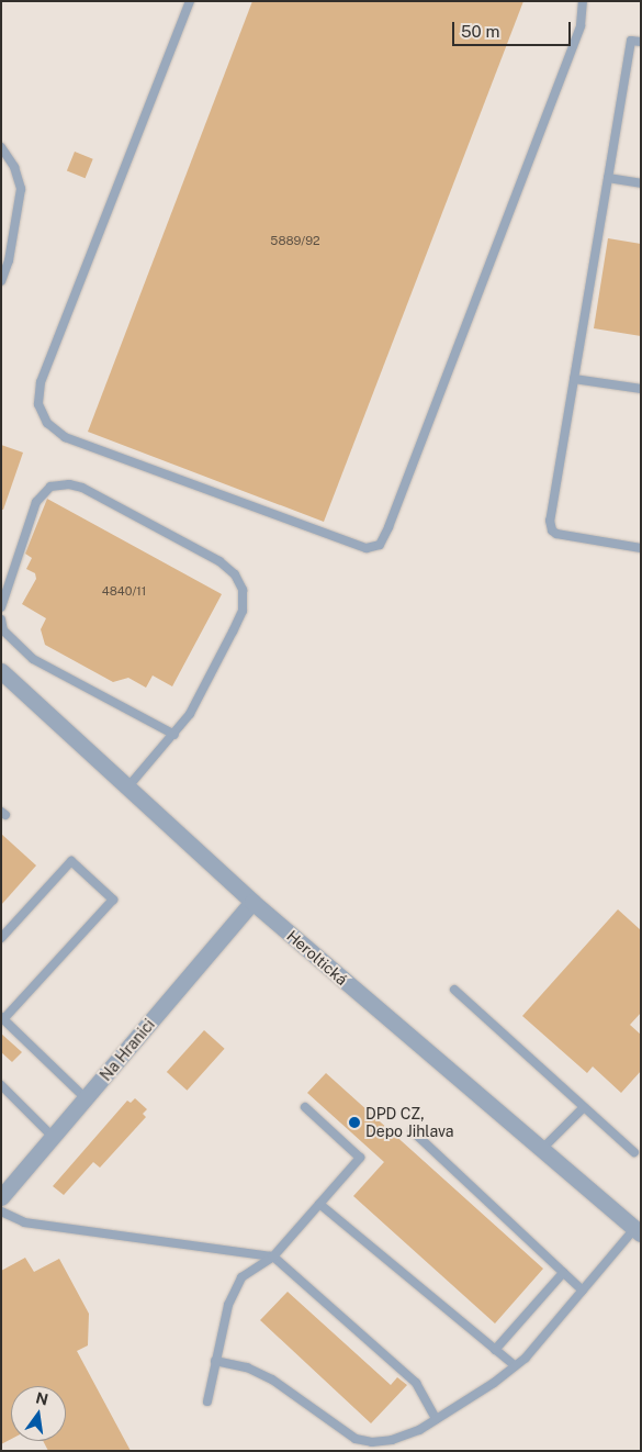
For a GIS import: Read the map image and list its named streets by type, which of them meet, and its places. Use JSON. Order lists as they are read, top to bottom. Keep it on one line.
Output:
{"streets":{"street":["Heroltická","Na Hranici"]},"crossings":[["Heroltická","Na Hranici"]],"places":["DPD CZ, Depo Jihlava"],"house_numbers":["5889/92","4840/11"],"scale_bar":"50 m","north":"top"}
